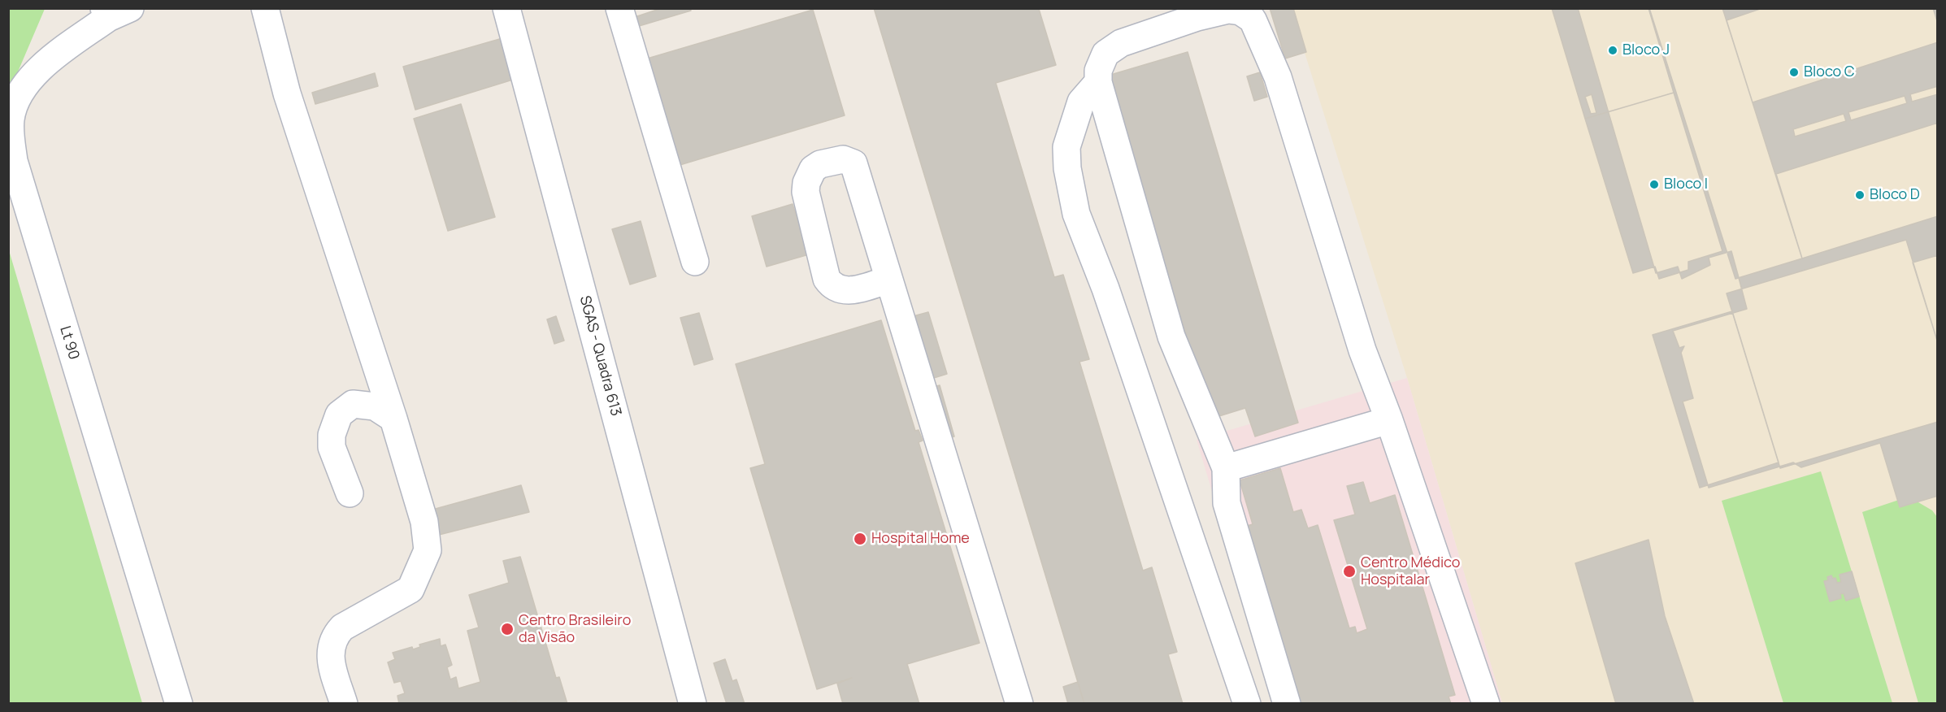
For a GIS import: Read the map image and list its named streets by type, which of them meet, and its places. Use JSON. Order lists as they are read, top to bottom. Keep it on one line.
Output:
{"streets":{"street":["Lt 90","SGAS - Quadra 613"]},"places":["Bloco J","Bloco C","Bloco I","Bloco D","Hospital Home","Centro Médico Hospitalar","Centro Brasileiro da Visão"]}
